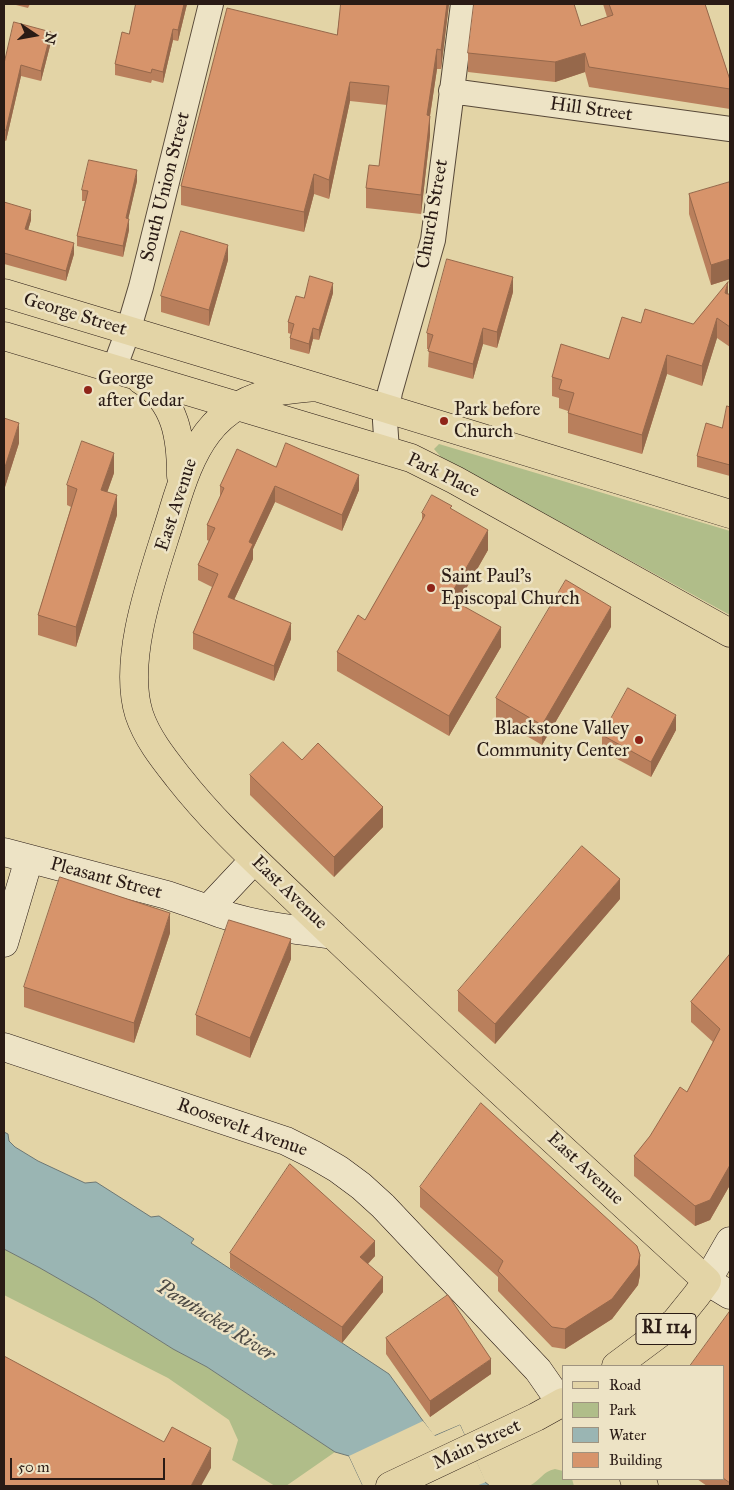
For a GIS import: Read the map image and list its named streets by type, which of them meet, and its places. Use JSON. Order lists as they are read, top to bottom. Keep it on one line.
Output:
{"streets":{"main road":["George Street","Park Place","East Avenue","Pleasant Street","Roosevelt Avenue","RI 114","Main Street"],"street":["Hill Street","South Union Street","Church Street"]},"crossings":[["Hill Street","Church Street"],["South Union Street","George Street"],["South Union Street","Park Place"],["Church Street","Park Place"],["Park Place","East Avenue"],["East Avenue","Pleasant Street"],["East Avenue","RI 114"],["Roosevelt Avenue","Main Street"]],"water":["Pawtucket River"],"places":["George after Cedar","Park before Church","Saint Paul's Episcopal Church","Blackstone Valley Community Center"],"legend":["Road","Park","Water","Building"],"scale_bar":"50 m","north":"right"}
